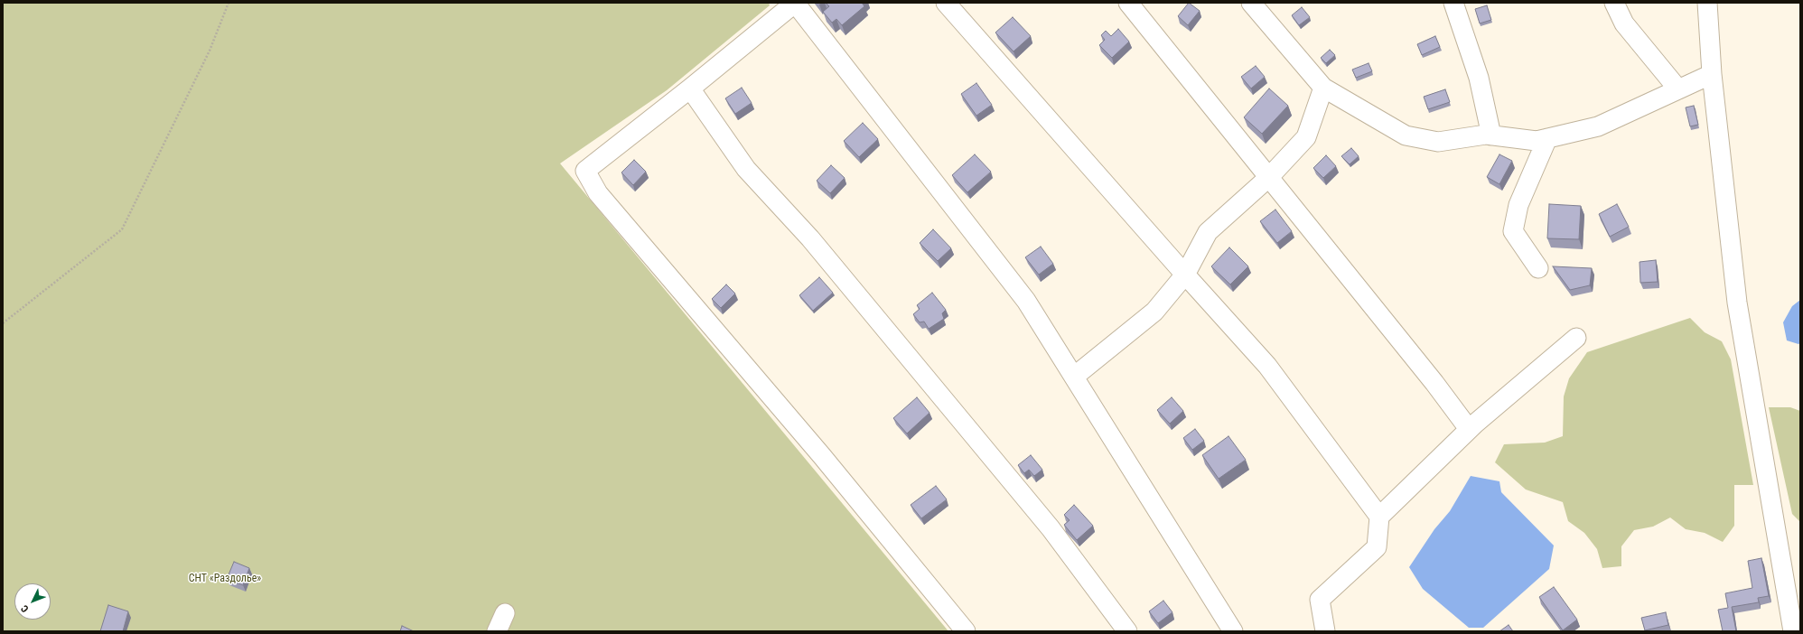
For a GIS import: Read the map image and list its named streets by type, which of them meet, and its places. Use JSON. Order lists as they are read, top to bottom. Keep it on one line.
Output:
{"parks":["СНТ «Раздолье»"],"north":"bottom left"}
